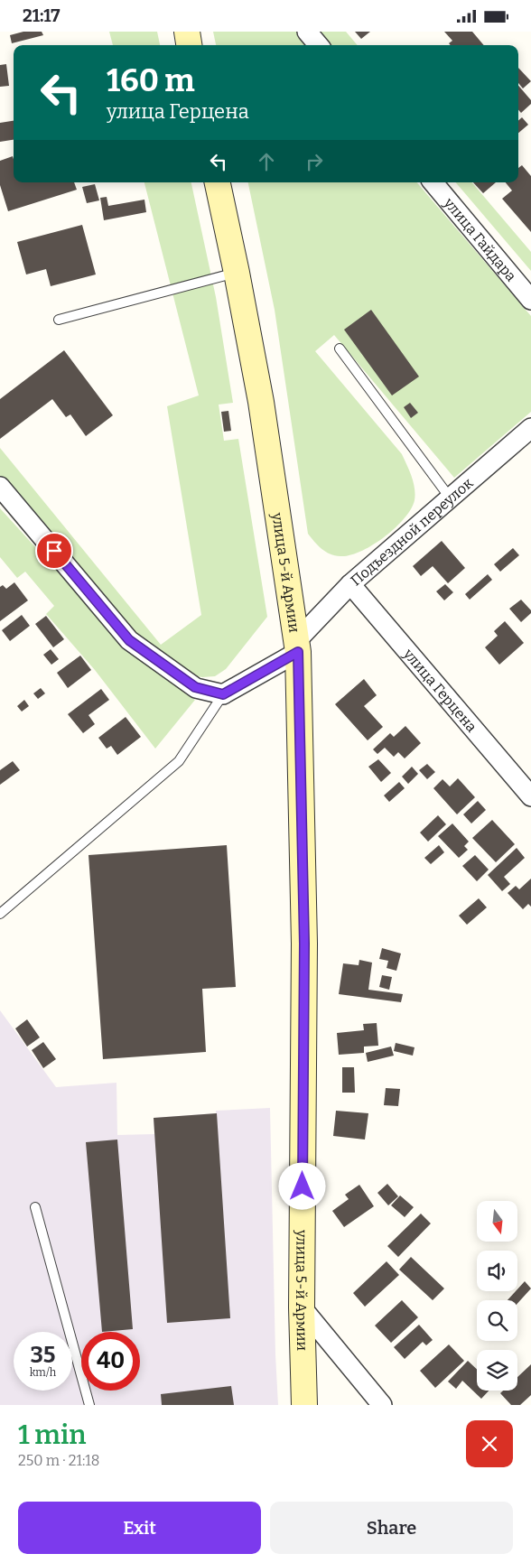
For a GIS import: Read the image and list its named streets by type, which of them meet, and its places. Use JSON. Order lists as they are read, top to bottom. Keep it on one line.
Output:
{"streets":{"street":["улица Гайдара","Подъездной переулок","улица 5-й Армии","улица Герцена"]},"crossings":[["Подъездной переулок","улица 5-й Армии"],["Подъездной переулок","улица Герцена"]],"north":"bottom","page":{"status":"21:17","turn":["160 m","улица Герцена"],"speed":"35 km/h","limit":"40","heading":["1 min","250 m · 21:18"],"buttons":["Exit","Share"]}}
